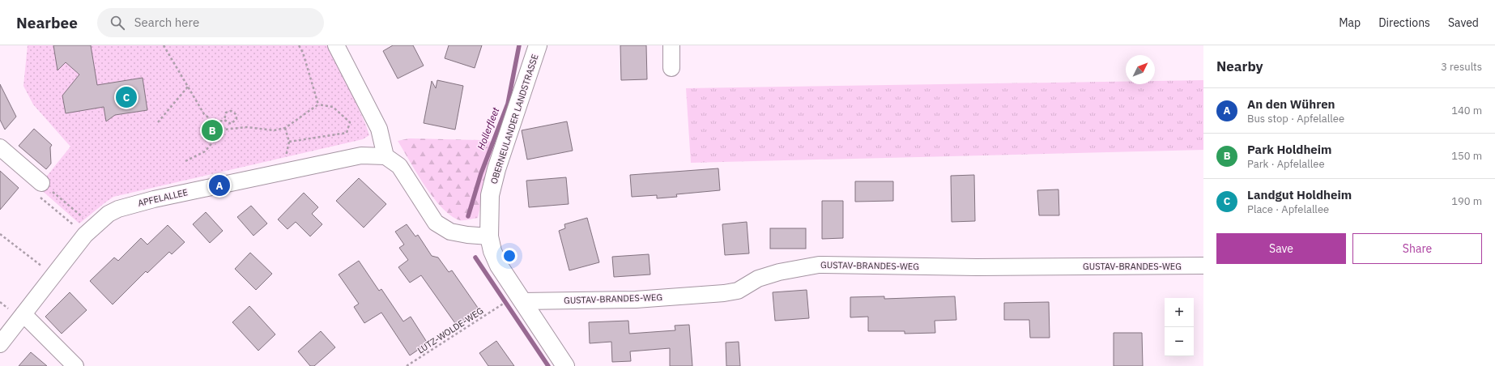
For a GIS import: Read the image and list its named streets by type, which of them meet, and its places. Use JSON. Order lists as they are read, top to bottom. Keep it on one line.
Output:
{"streets":{"street":["OBERNEULANDER LANDSTRASSE","APFELALLEE","GUSTAV-BRANDES-WEG"],"path":["LUTZ-WOLDE-WEG"]},"crossings":[["OBERNEULANDER LANDSTRASSE","GUSTAV-BRANDES-WEG"]],"water":["Hollerfleet"],"north":"top right","page":{"header":"Nearbee","search":"Search here","nav":["Map","Directions","Saved"],"heading":["Nearby","3 results"],"pins":["C","B","A"],"list":[{"mark":"A","name":"An den Wühren","note":"Bus stop · Apfelallee","value":"140 m"},{"mark":"B","name":"Park Holdheim","note":"Park · Apfelallee","value":"150 m"},{"mark":"C","name":"Landgut Holdheim","note":"Place · Apfelallee","value":"190 m"}],"buttons":["Save","Share"],"map_buttons":["+","−"]}}
